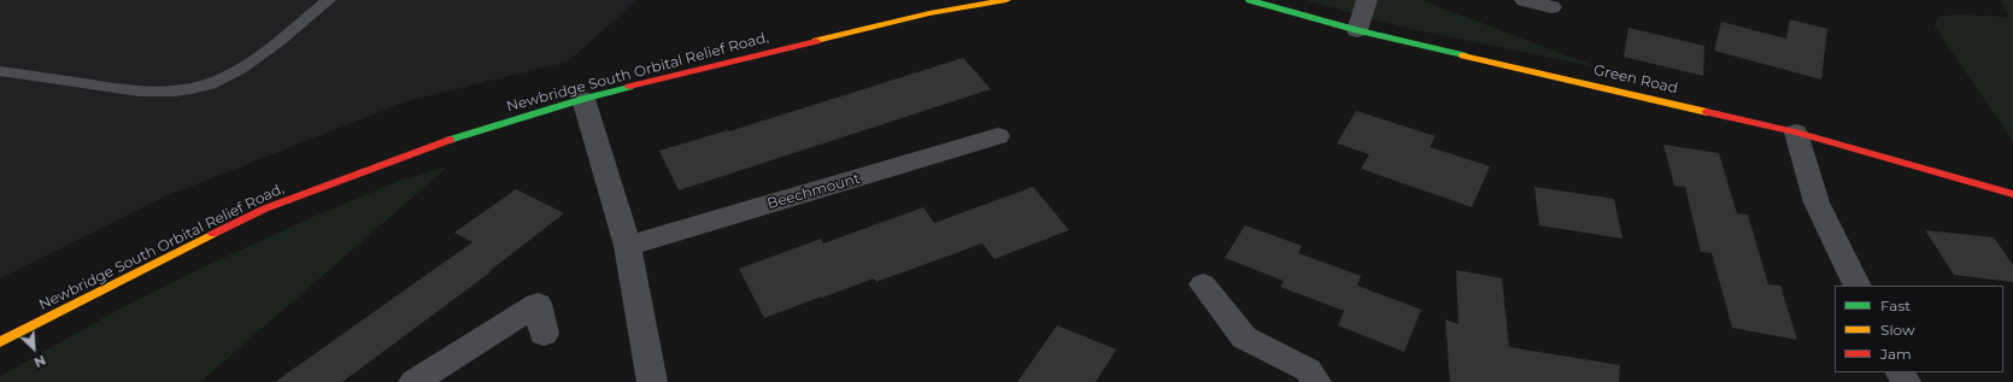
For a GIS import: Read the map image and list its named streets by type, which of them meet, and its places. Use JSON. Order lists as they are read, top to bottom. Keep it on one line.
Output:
{"streets":{"street":["Newbridge South Orbital Relief Road,","Green Road","Beechmount"]},"legend":["Fast","Slow","Jam"],"north":"bottom right"}
